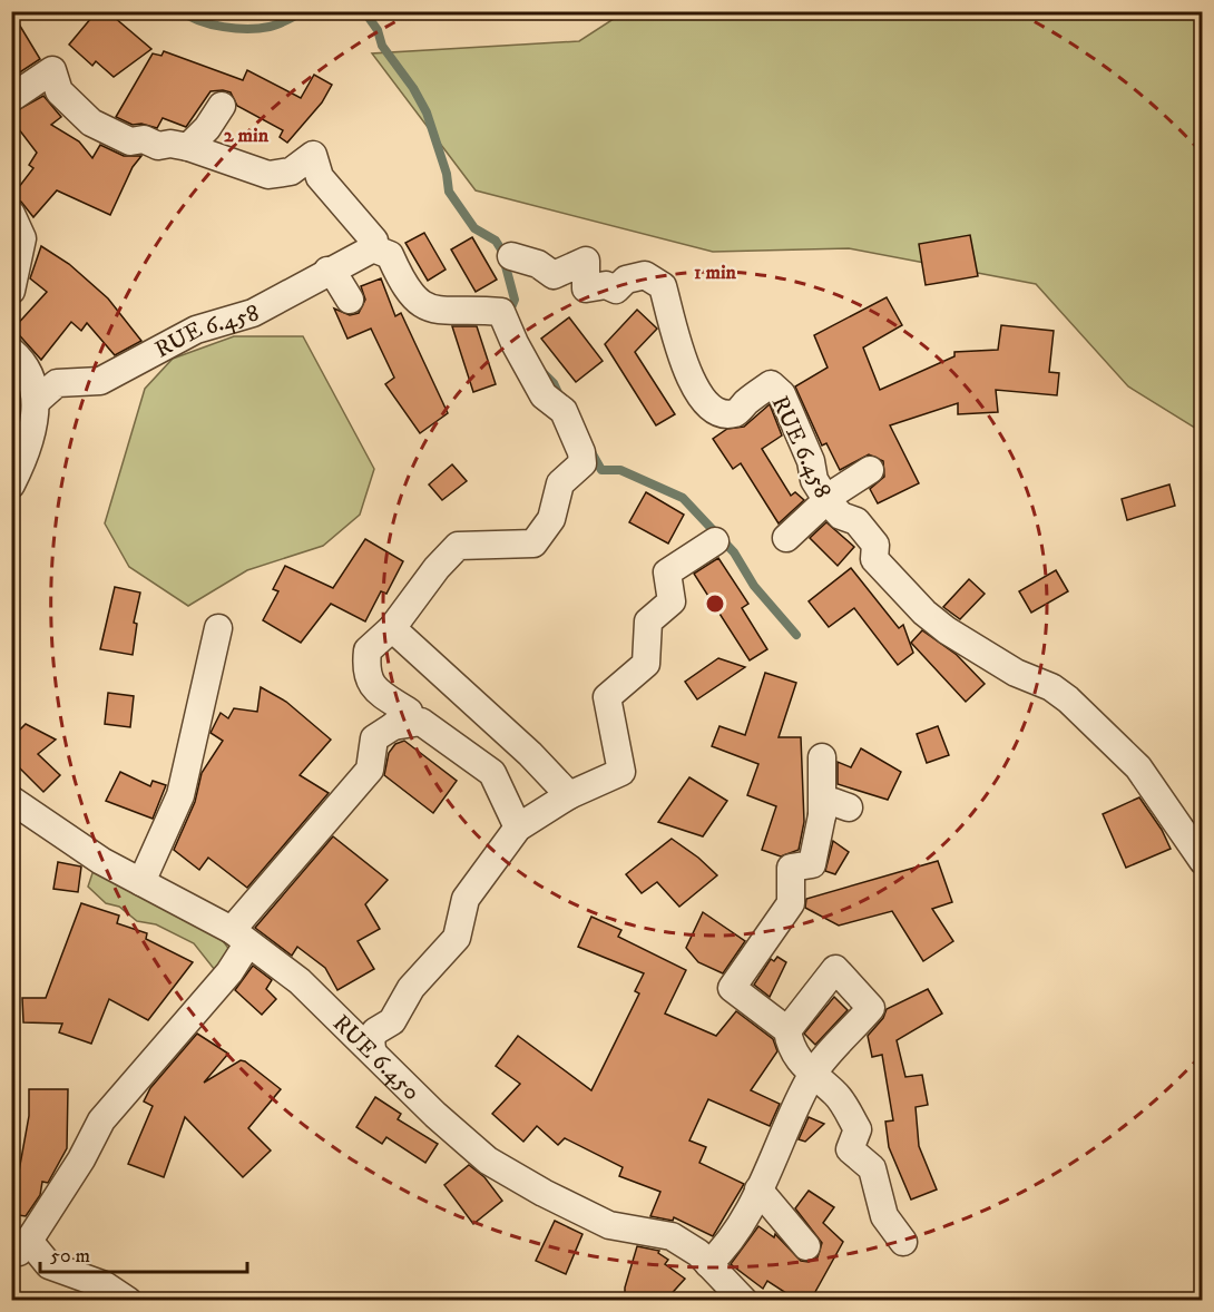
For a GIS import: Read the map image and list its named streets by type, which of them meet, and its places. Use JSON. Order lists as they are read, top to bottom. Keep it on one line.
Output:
{"streets":{"street":["RUE 6.458","RUE 6.450"]},"scale_bar":"50 m","rings":["2 min","1 min"]}
